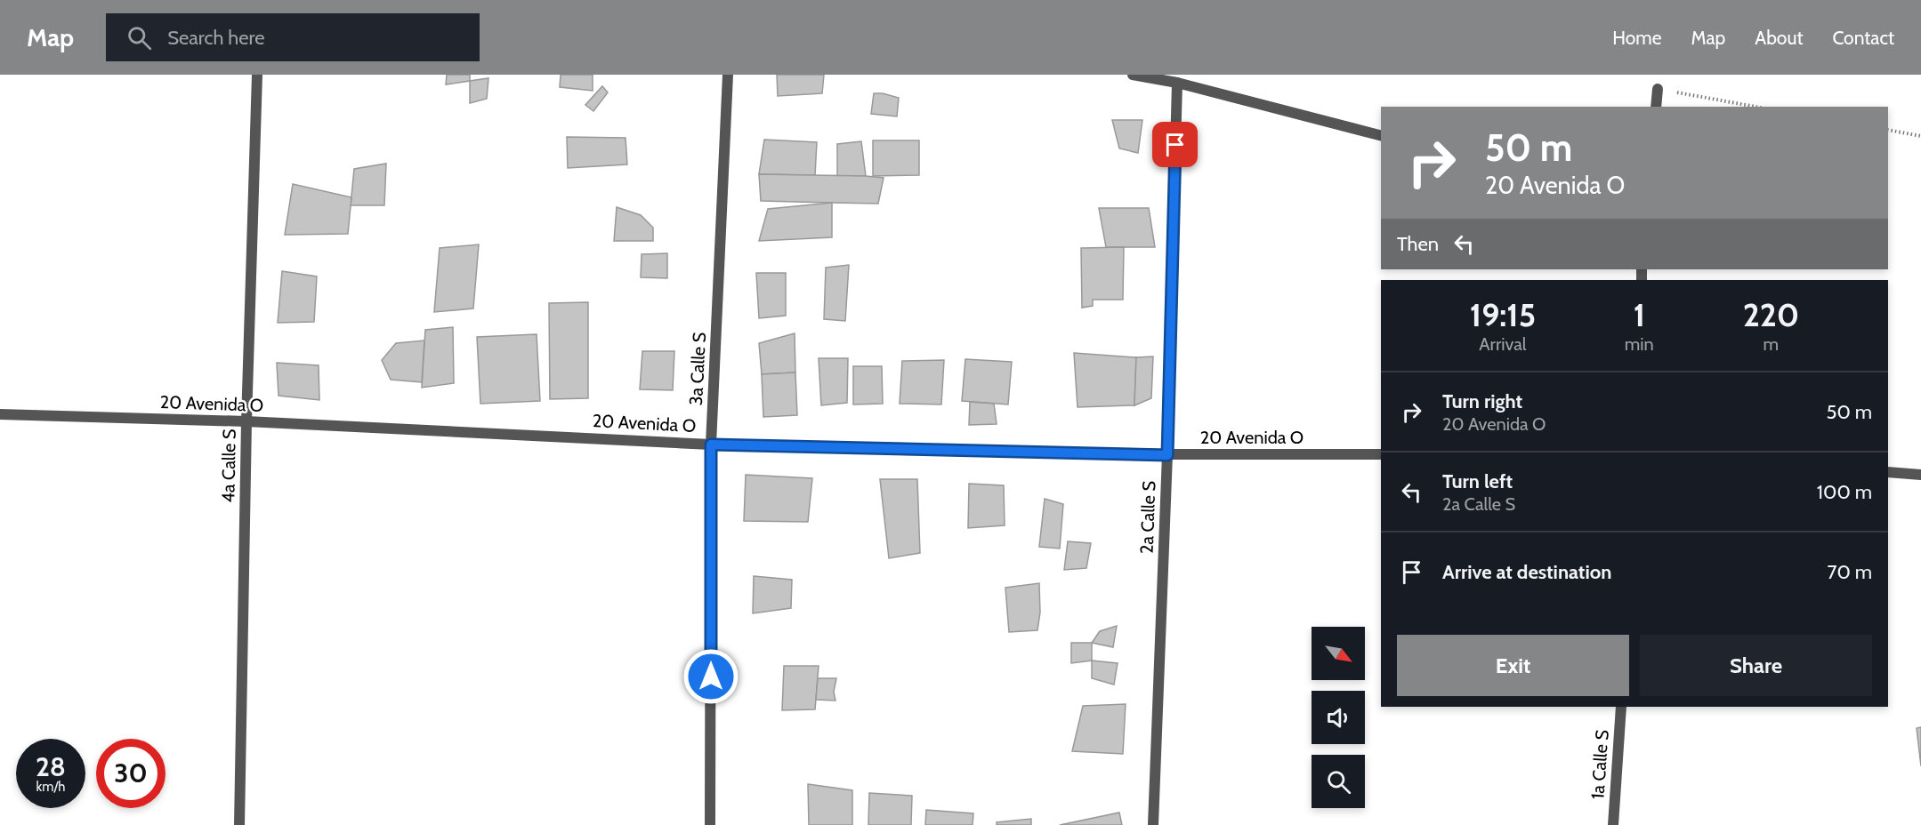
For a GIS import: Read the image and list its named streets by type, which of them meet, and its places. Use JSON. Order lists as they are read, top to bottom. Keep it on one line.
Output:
{"streets":{"street":["3a Calle S","20 Avenida O","4a Calle S","2a Calle S","1a Calle S"]},"crossings":[["3a Calle S","20 Avenida O"],["20 Avenida O","4a Calle S"],["20 Avenida O","2a Calle S"]],"north":"bottom right","page":{"header":"Map","search":"Search here","nav":["Home","Map","About","Contact"],"turn":["50 m","20 Avenida O"],"then":"Then","eta":["19:15","Arrival","1","min","220","m"],"list":[{"name":"Turn right","note":"20 Avenida O","value":"50 m"},{"name":"Turn left","note":"2a Calle S","value":"100 m"},{"name":"Arrive at destination","value":"70 m"}],"buttons":["Exit","Share"],"speed":"28 km/h","limit":"30"}}
